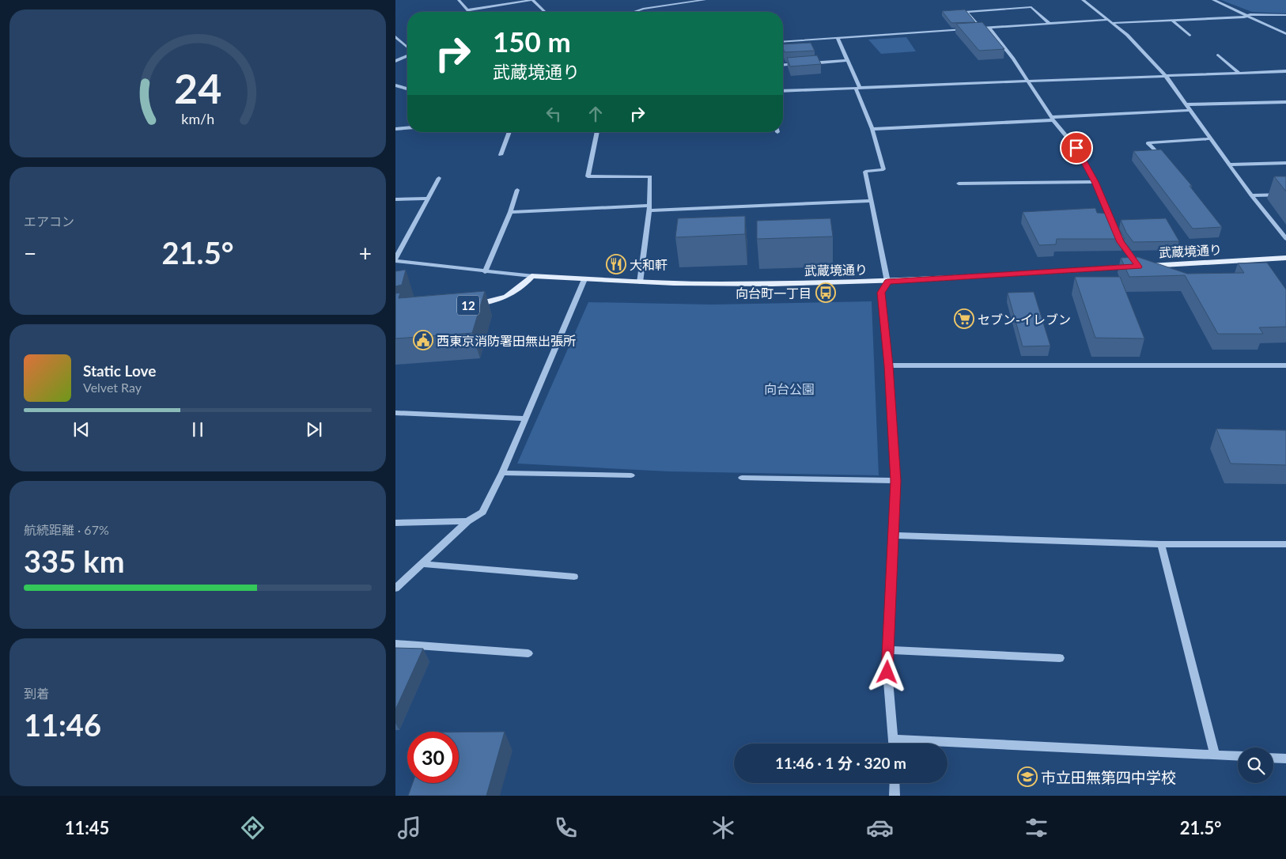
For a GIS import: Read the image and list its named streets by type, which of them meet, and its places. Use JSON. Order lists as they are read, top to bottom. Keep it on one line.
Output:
{"streets":{"main road":["武蔵境通り","12"]},"crossings":[["武蔵境通り","12"]],"parks":["向台公園"],"places":{"restaurant":["大和軒"],"bus stop":["向台町一丁目"],"supermarket":["セブン-イレブン"],"public building":["西東京消防署田無出張所"],"school or university":["市立田無第四中学校"]},"page":{"turn":["150 m","武蔵境通り"],"tile":["エアコン",["航続距離 · 67%","335 km"],["到着","11:46"]],"heat":["−","21.5°","+"],"song":["Static Love","Velvet Ray"],"limit":"30","trip":"11:46 · 1 分 · 320 m","tabs":["11:45","21.5°"],"gauge":["24","km/h"]}}
